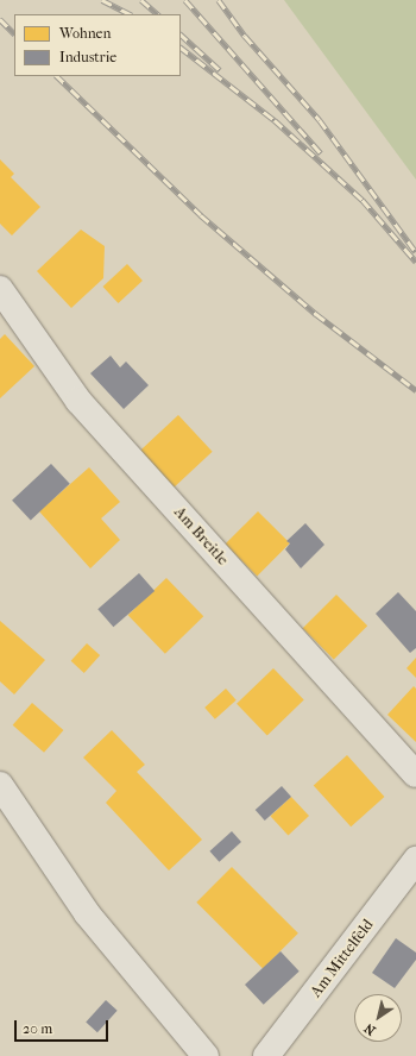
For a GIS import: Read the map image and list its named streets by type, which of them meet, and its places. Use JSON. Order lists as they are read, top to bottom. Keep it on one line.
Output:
{"streets":{"street":["Am Breitle","Am Mittelfeld"]},"legend":["Wohnen","Industrie"],"scale_bar":"20 m","north":"bottom left"}
